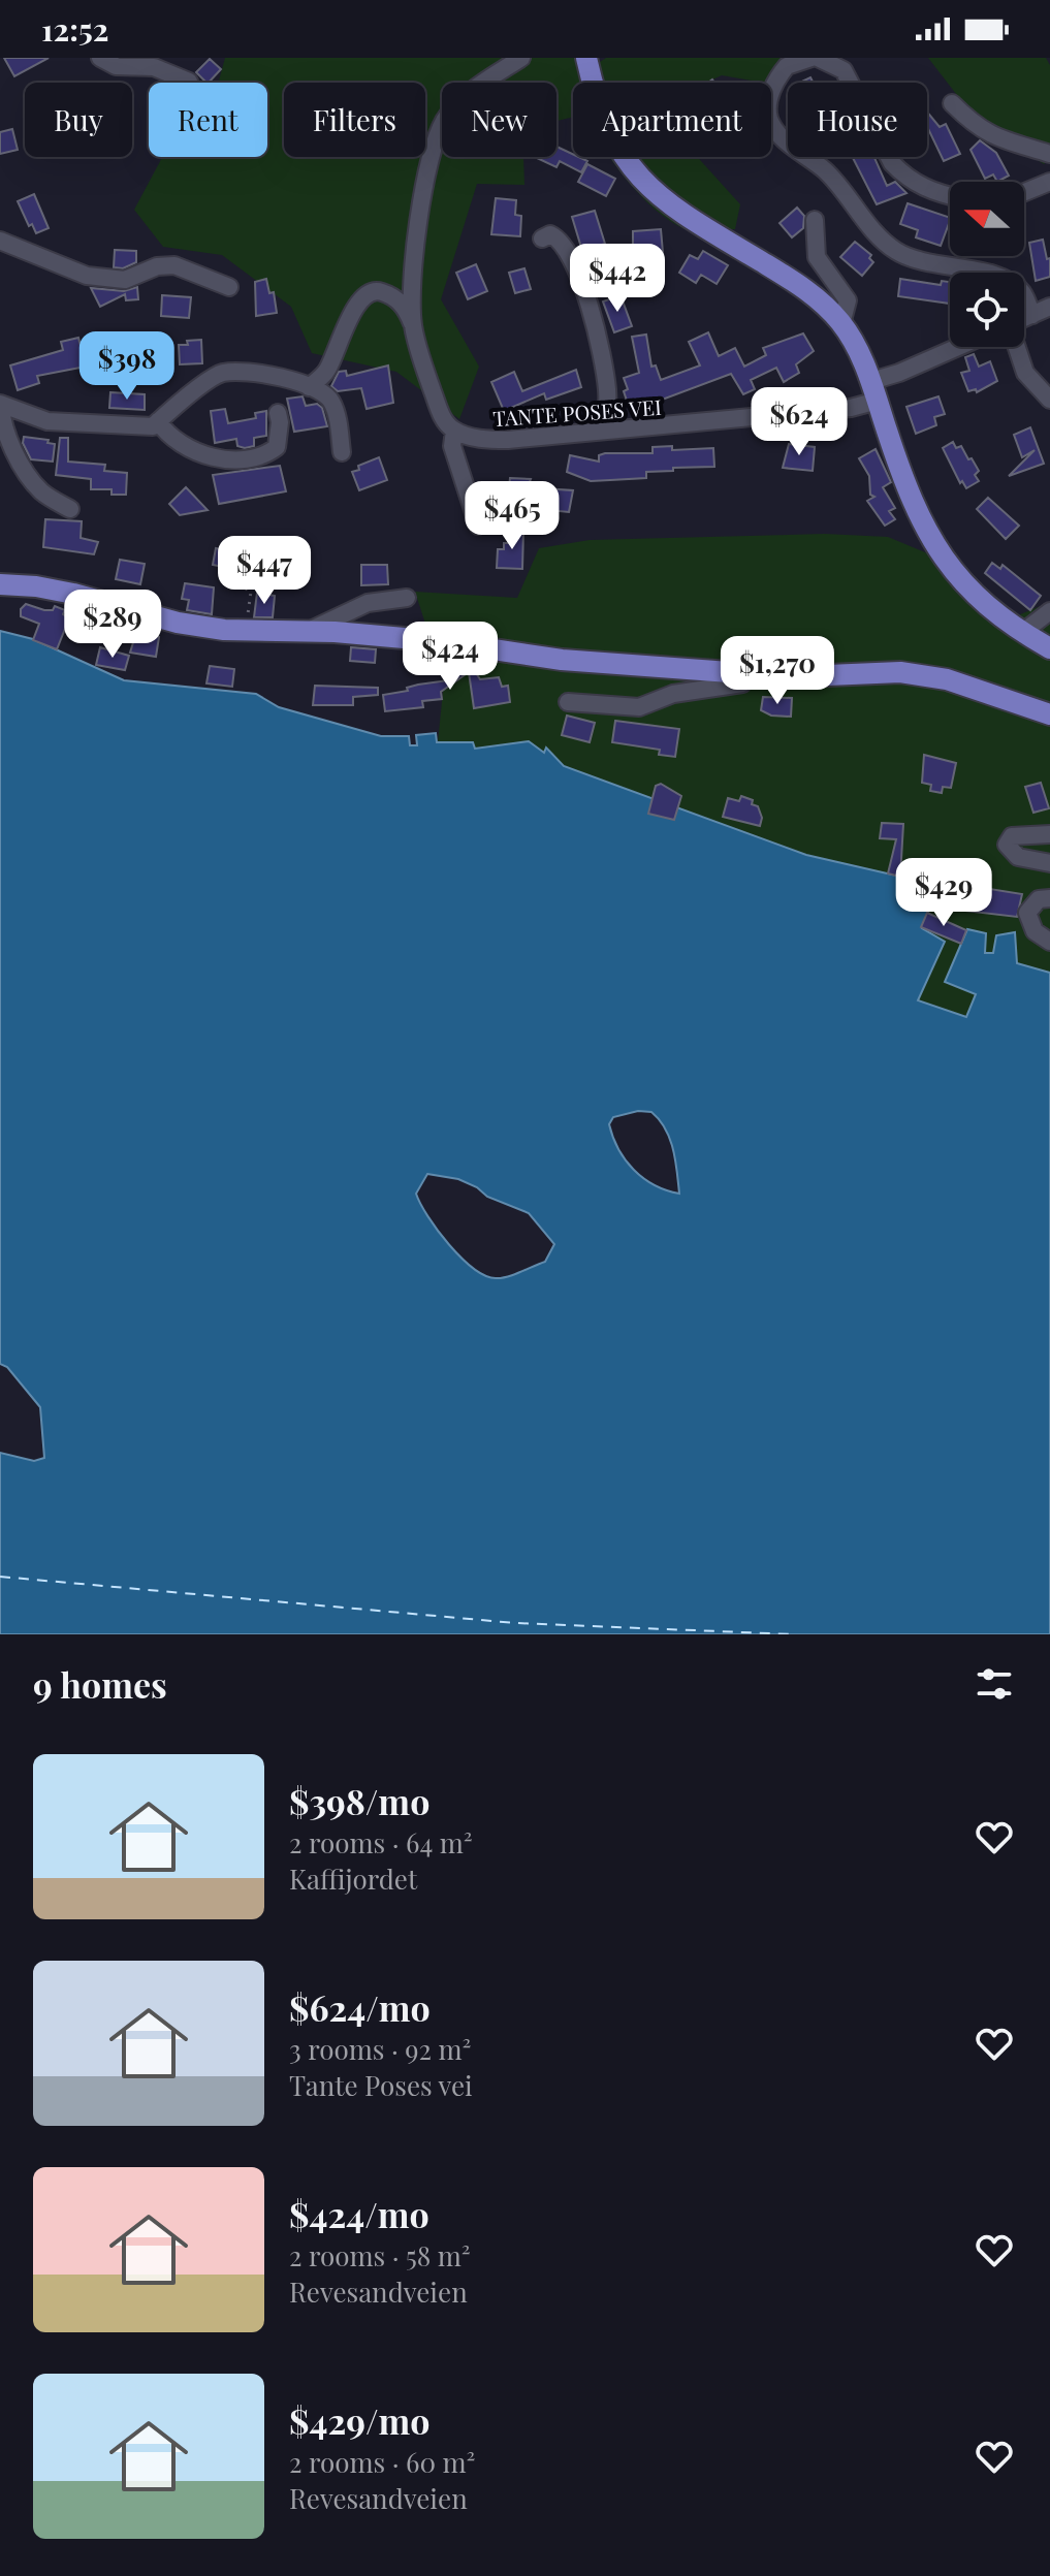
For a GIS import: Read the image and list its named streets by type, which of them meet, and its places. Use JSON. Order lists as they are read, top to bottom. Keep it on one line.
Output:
{"streets":{"street":["TANTE POSES VEI"]},"north":"left","page":{"status":"12:52","chip":["Buy","Rent","Filters","New","Apartment","House"],"price":["$442","$398","$624","$465","$447","$289","$424","$1,270","$429"],"heading":"9 homes","list":[{"name":"$398/mo","note":"2 rooms · 64 m² · Kaffijordet"},{"name":"$624/mo","note":"3 rooms · 92 m² · Tante Poses vei"},{"name":"$424/mo","note":"2 rooms · 58 m² · Revesandveien"},{"name":"$429/mo","note":"2 rooms · 60 m² · Revesandveien"}]}}
